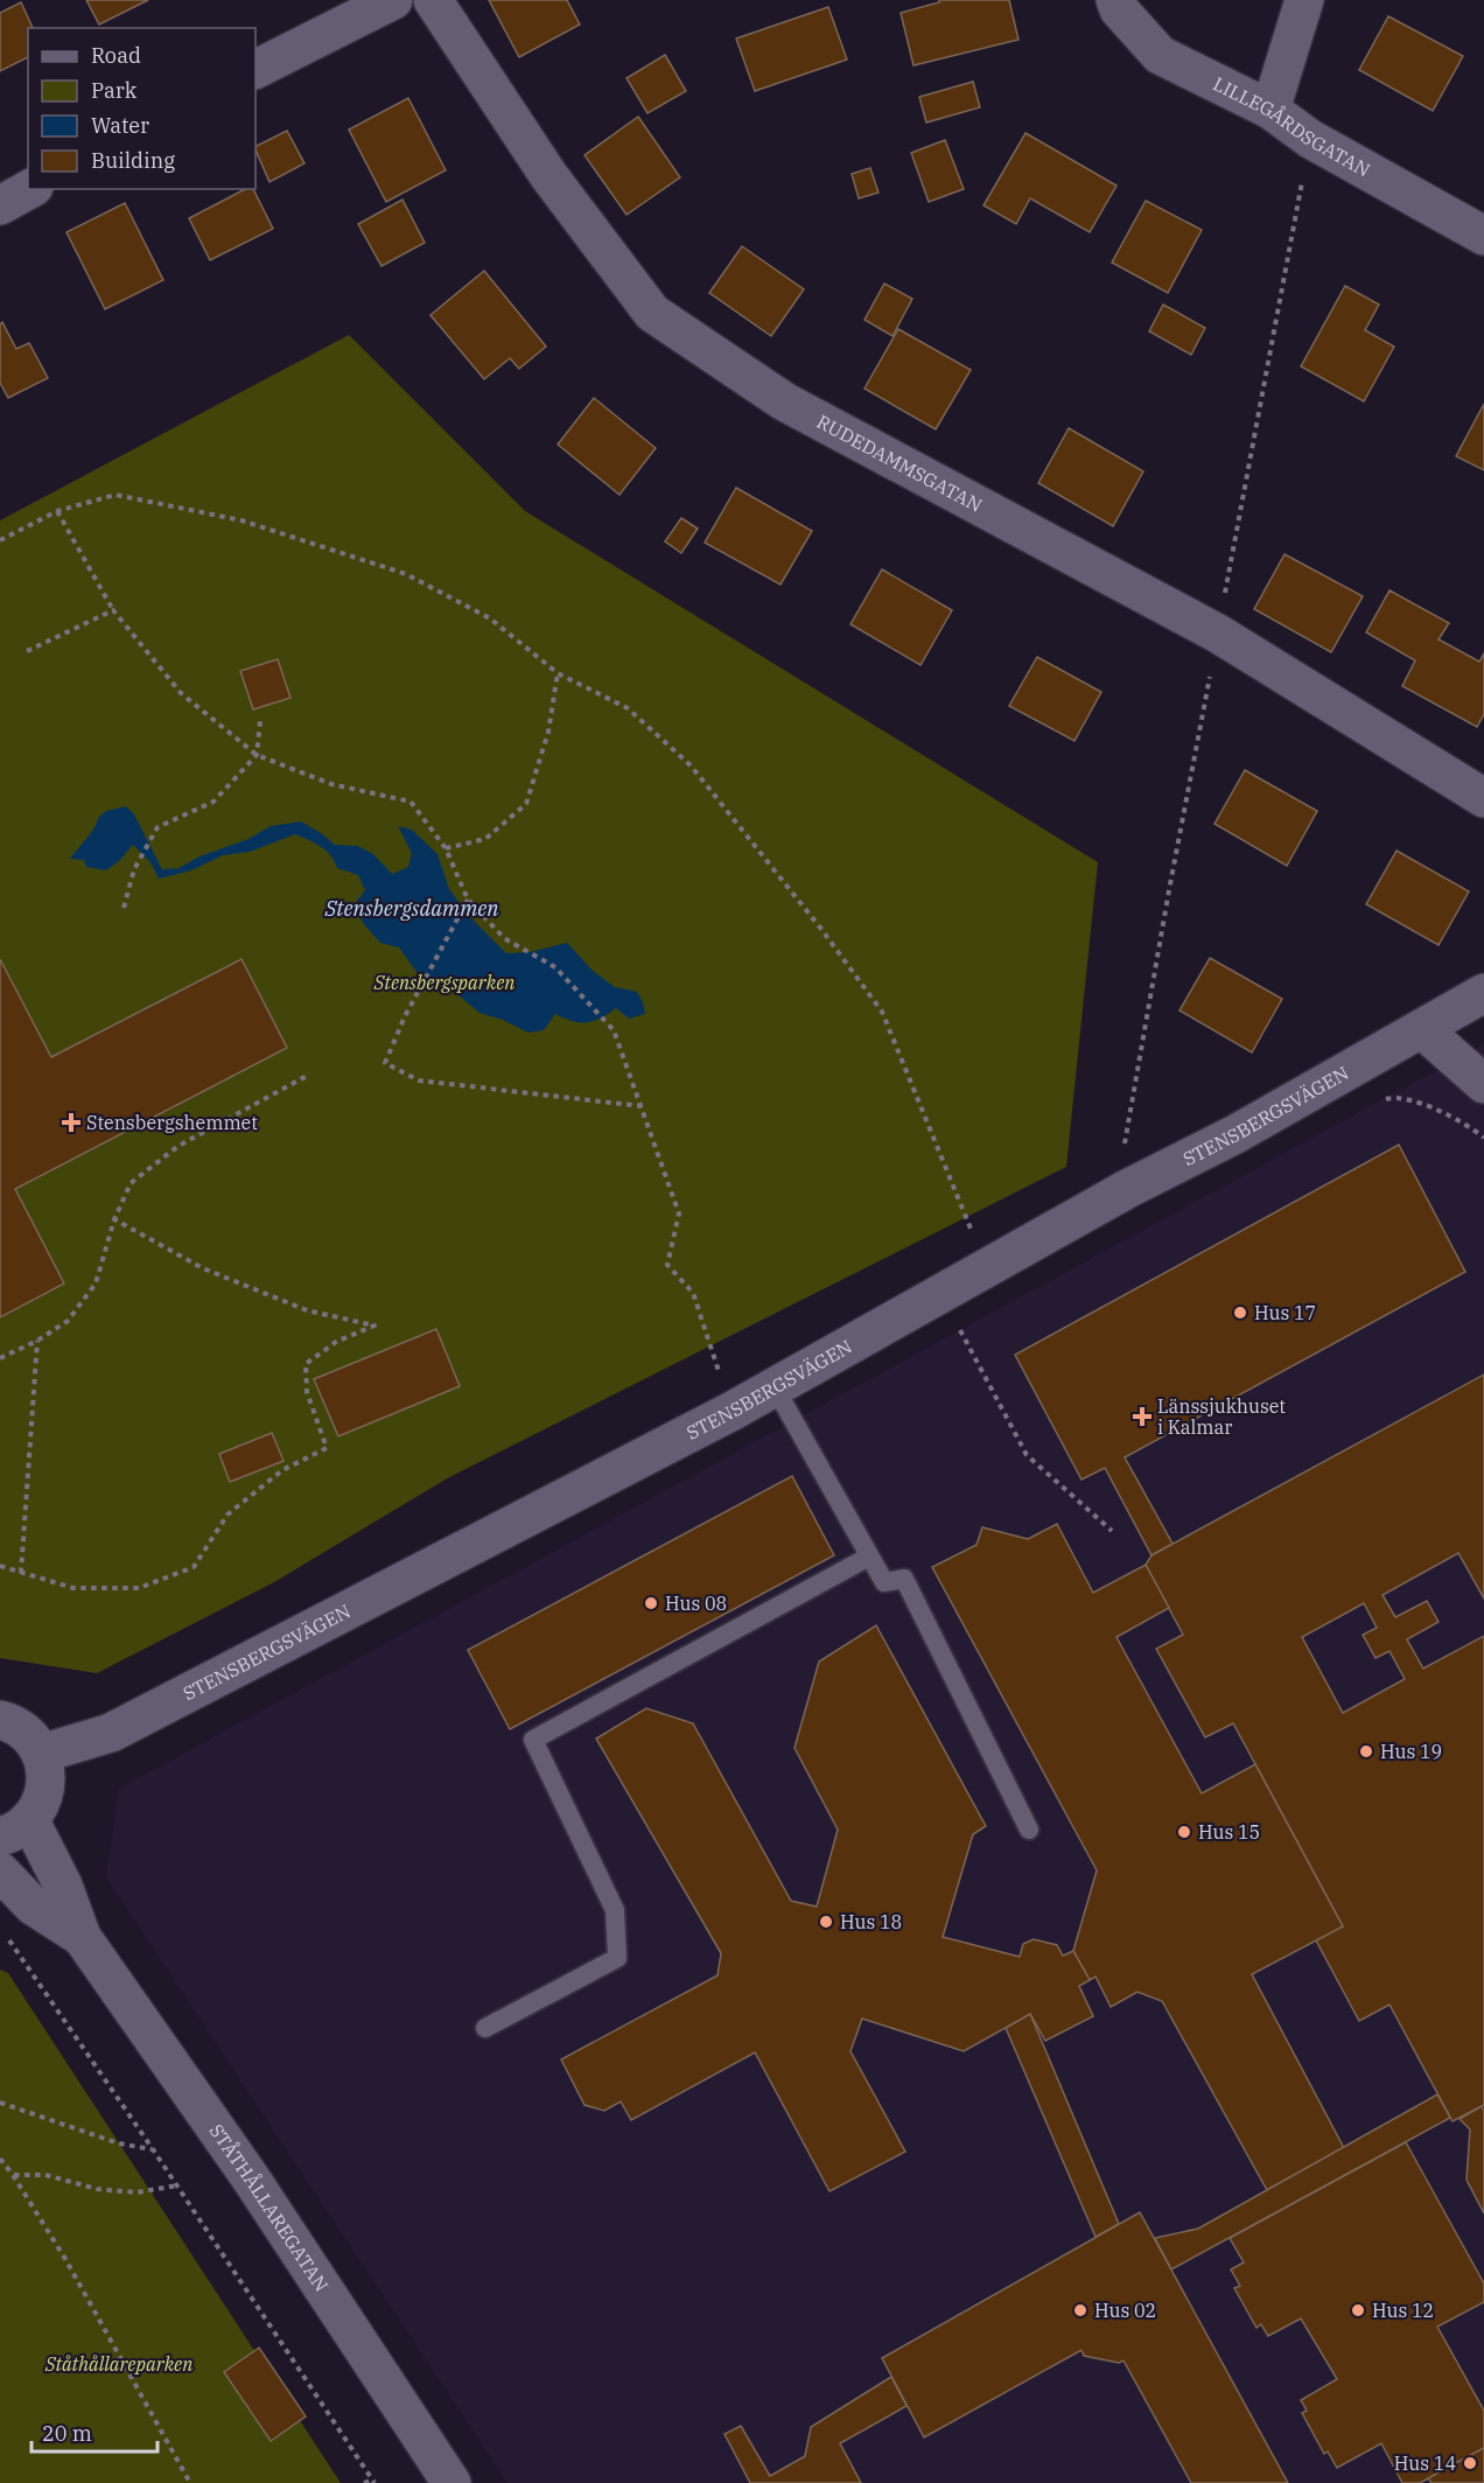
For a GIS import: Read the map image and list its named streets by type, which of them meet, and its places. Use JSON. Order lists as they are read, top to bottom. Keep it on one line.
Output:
{"streets":{"street":["LILLEGÅRDSGATAN","RUDEDAMMSGATAN","STENSBERGSVÄGEN","STÅTHÅLLAREGATAN"]},"crossings":[["STENSBERGSVÄGEN","STÅTHÅLLAREGATAN"]],"water":["Stensbergsdammen"],"parks":["Stensbergsparken","Ståthållareparken"],"places":{"health":["Stensbergshemmet","Länssjukhuset i Kalmar"],"other":["Hus 17","Hus 08","Hus 19","Hus 15","Hus 18","Hus 02","Hus 12","Hus 14"]},"legend":["Road","Park","Water","Building"],"scale_bar":"20 m"}
